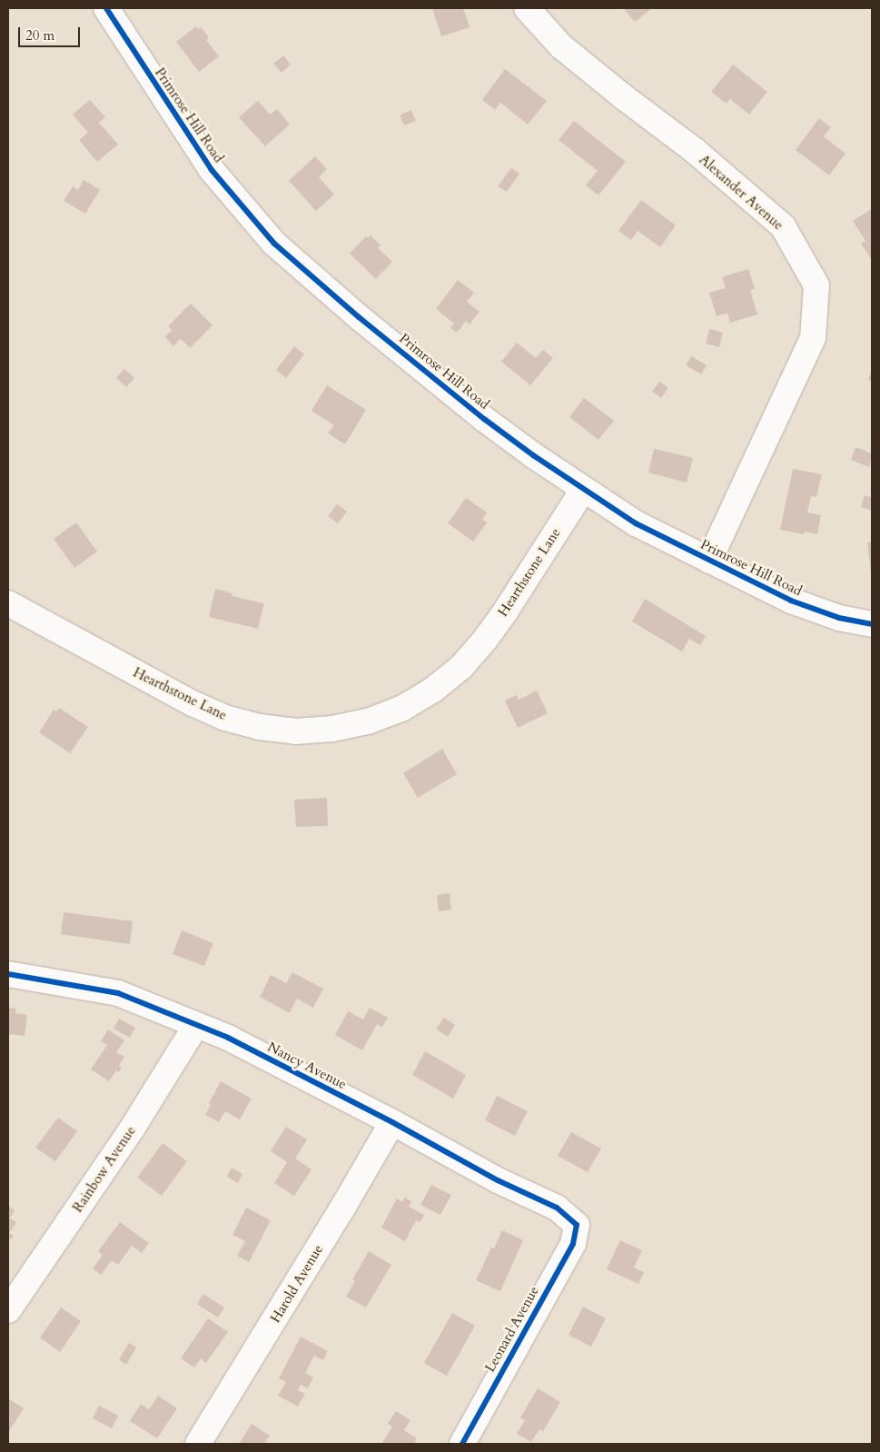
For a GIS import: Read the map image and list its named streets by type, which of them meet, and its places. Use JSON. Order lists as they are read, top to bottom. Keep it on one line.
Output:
{"streets":{"street":["Primrose Hill Road","Alexander Avenue","Hearthstone Lane","Nancy Avenue","Rainbow Avenue","Harold Avenue","Leonard Avenue"]},"crossings":[["Primrose Hill Road","Alexander Avenue"],["Primrose Hill Road","Hearthstone Lane"],["Nancy Avenue","Rainbow Avenue"],["Nancy Avenue","Harold Avenue"],["Nancy Avenue","Leonard Avenue"]],"scale_bar":"20 m"}
